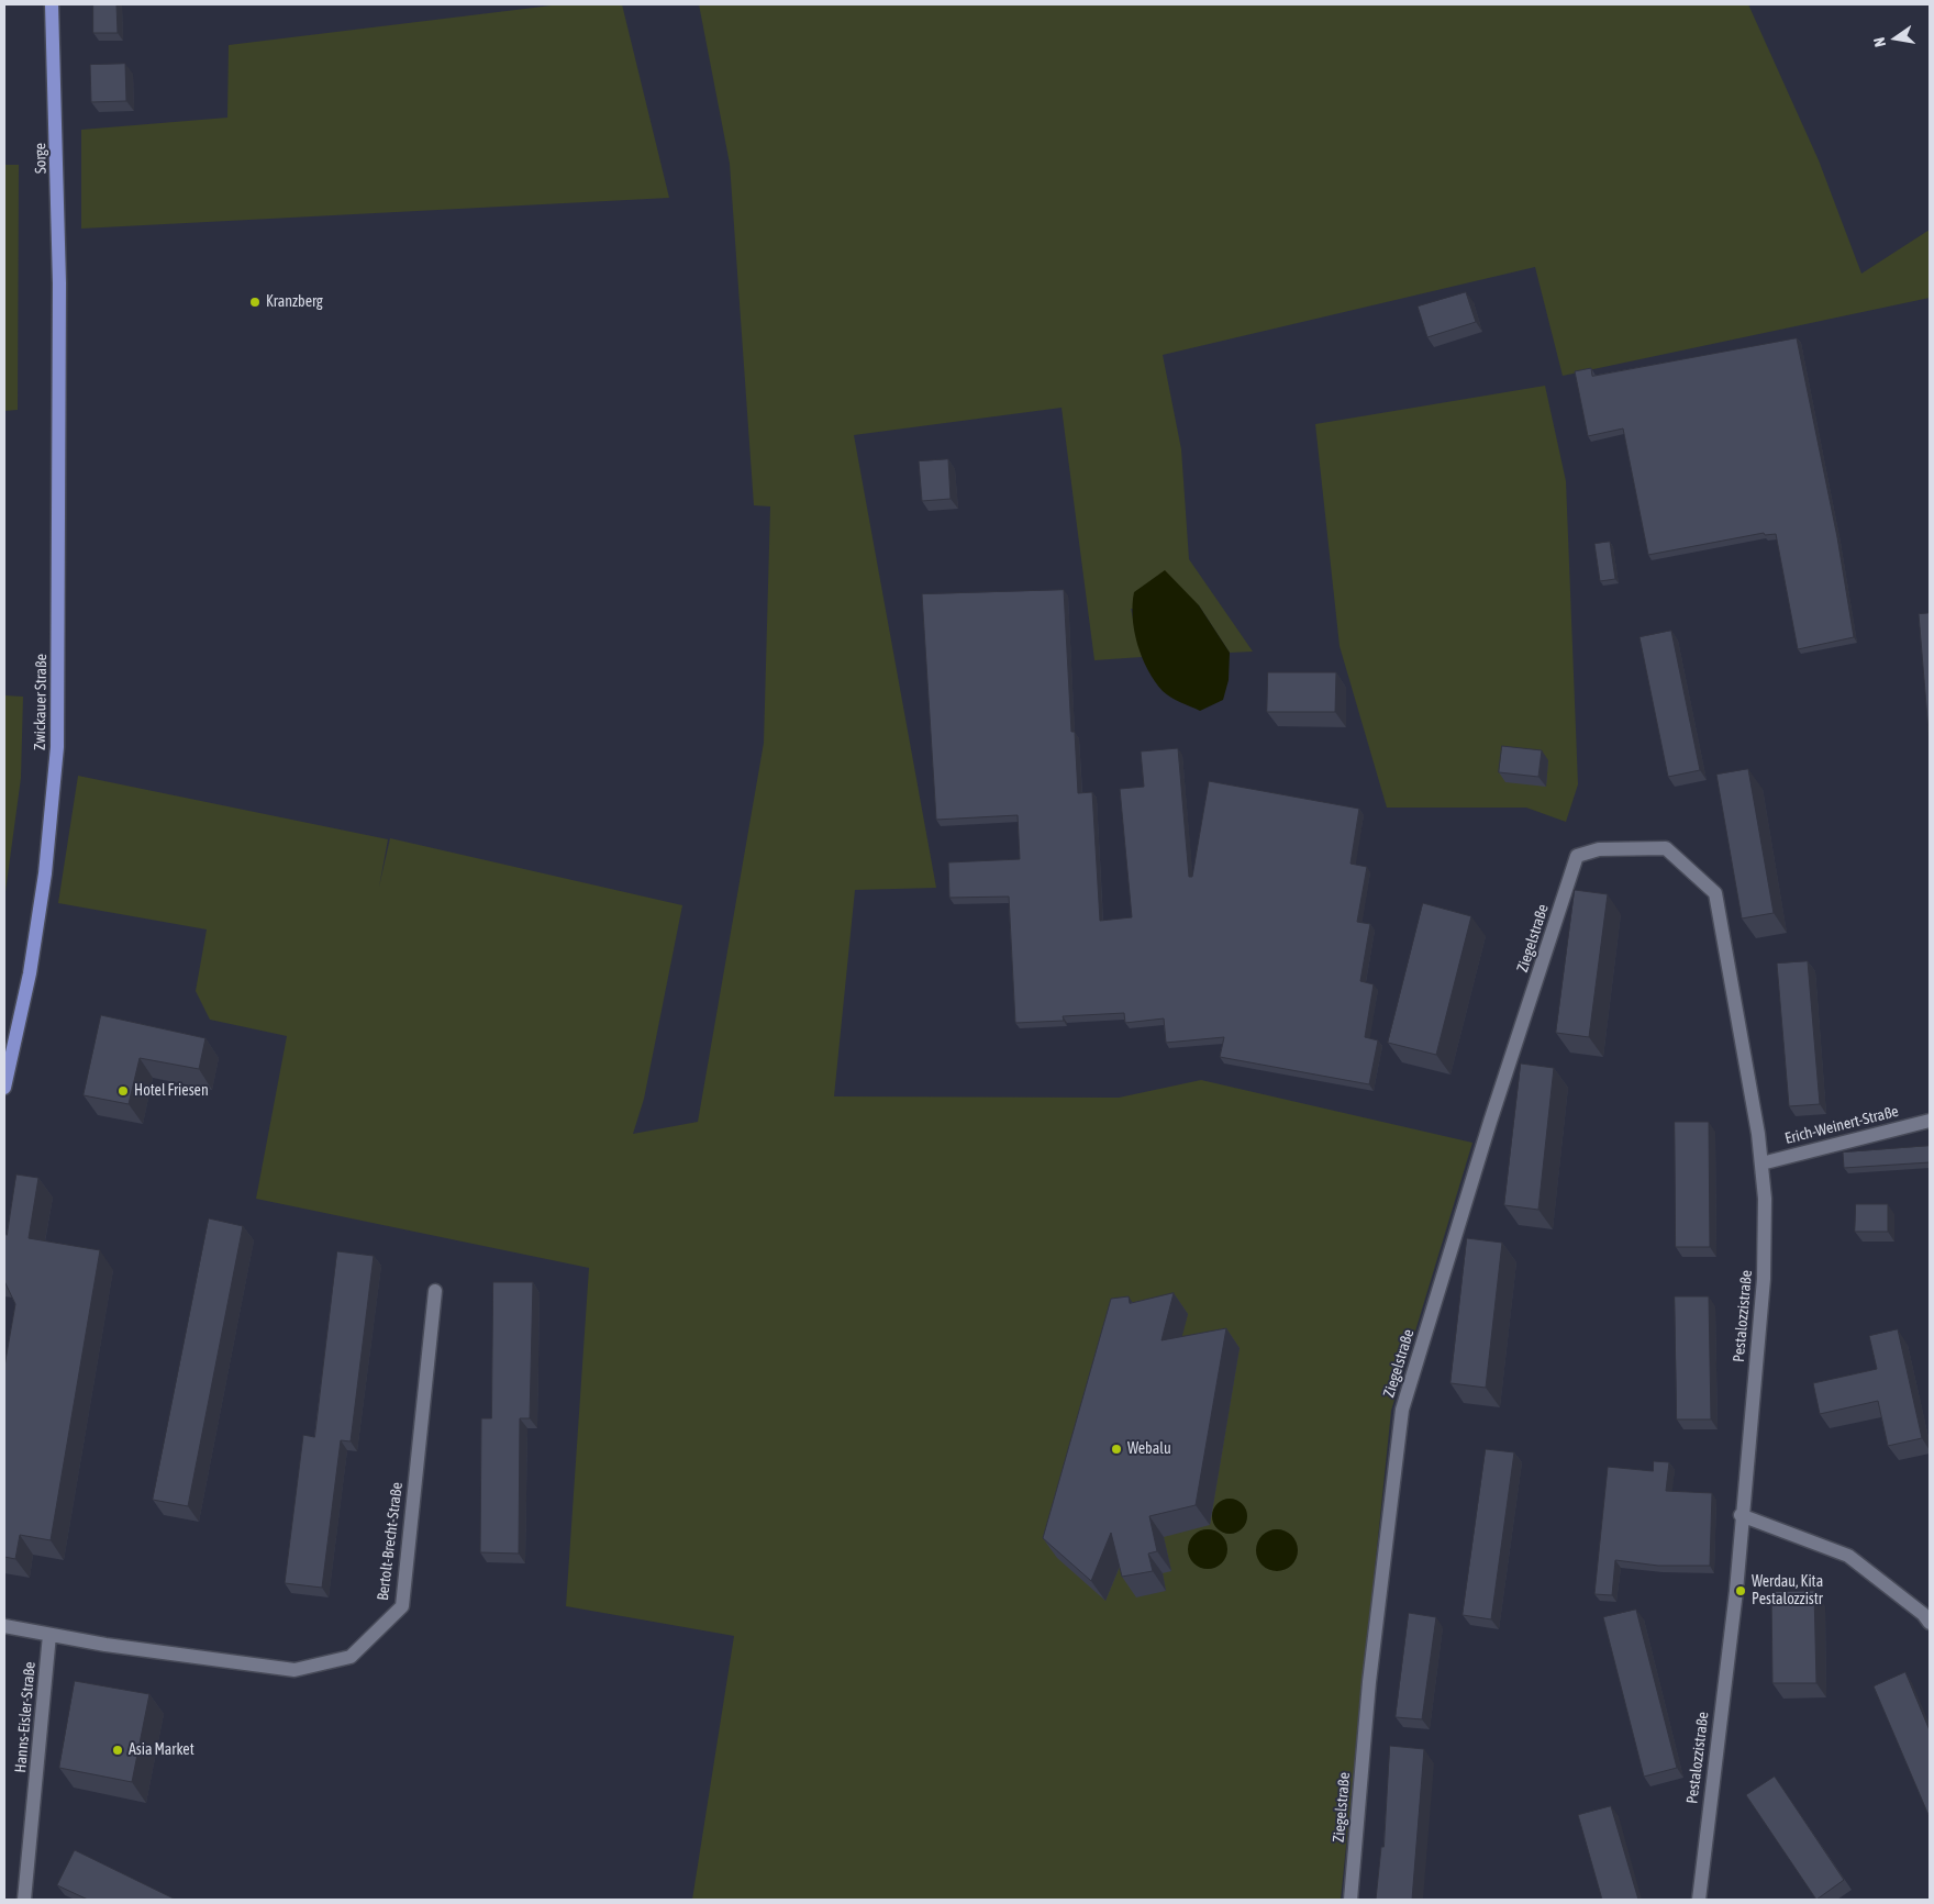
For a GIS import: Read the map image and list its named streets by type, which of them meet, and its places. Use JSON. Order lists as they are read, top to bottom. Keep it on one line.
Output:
{"streets":{"main road":["Sorge","Zwickauer Straße"],"street":["Ziegelstraße","Erich-Weinert-Straße","Pestalozzistraße","Bertolt-Brecht-Straße","Hanns-Eisler-Straße"]},"crossings":[["Sorge","Zwickauer Straße"],["Ziegelstraße","Pestalozzistraße"],["Erich-Weinert-Straße","Pestalozzistraße"],["Bertolt-Brecht-Straße","Hanns-Eisler-Straße"]],"places":["Kranzberg","Hotel Friesen","Webalu","Werdau, Kita Pestalozzistr","Asia Market"],"north":"left"}
